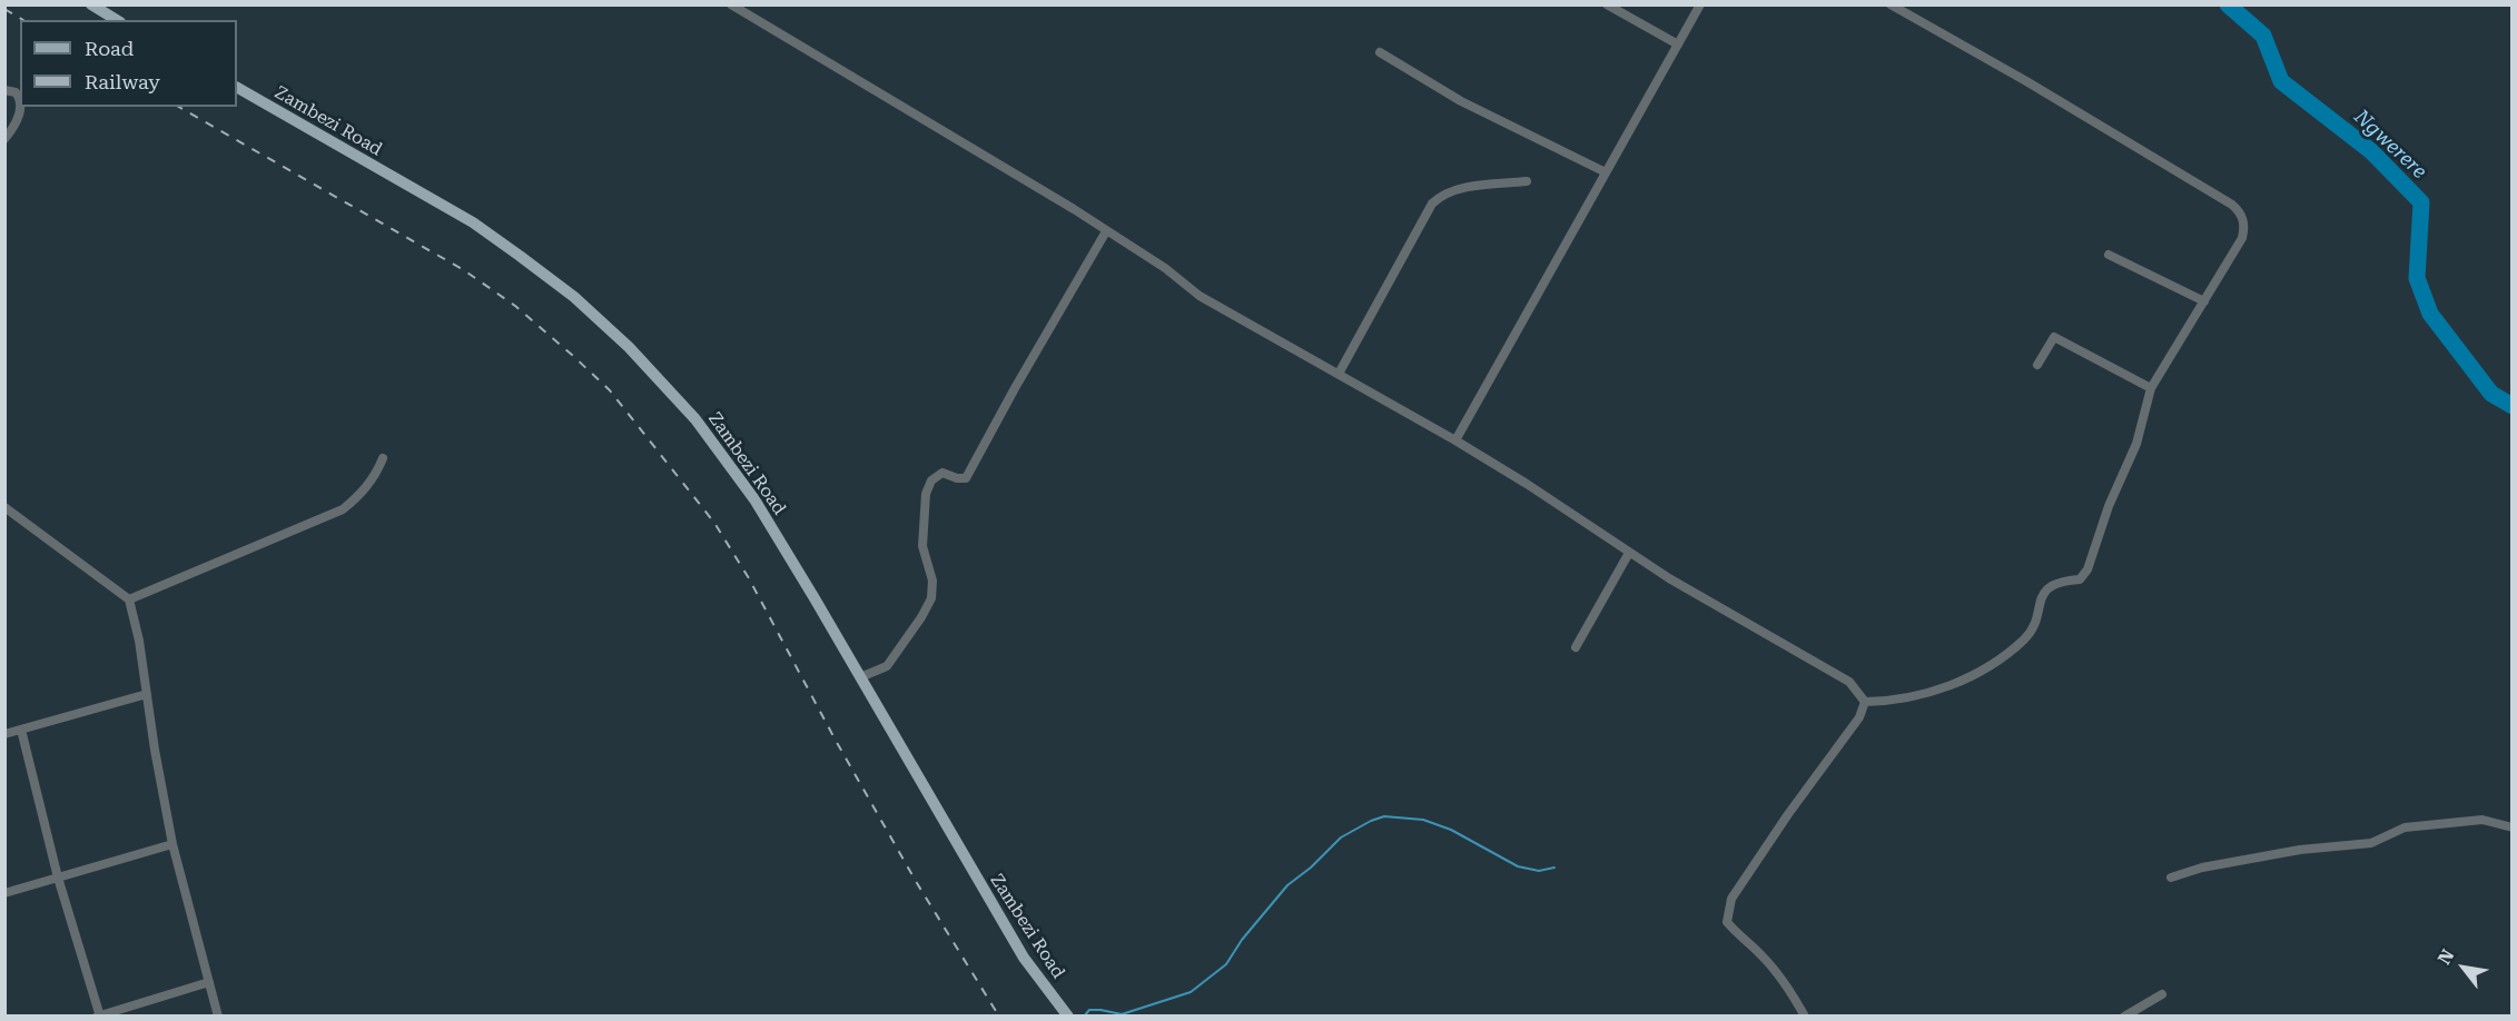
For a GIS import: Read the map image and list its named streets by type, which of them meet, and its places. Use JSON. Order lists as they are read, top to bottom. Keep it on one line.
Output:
{"streets":{"main road":["Zambezi Road"]},"water":["Ngwerere"],"legend":["Road","Railway"],"north":"top left"}
